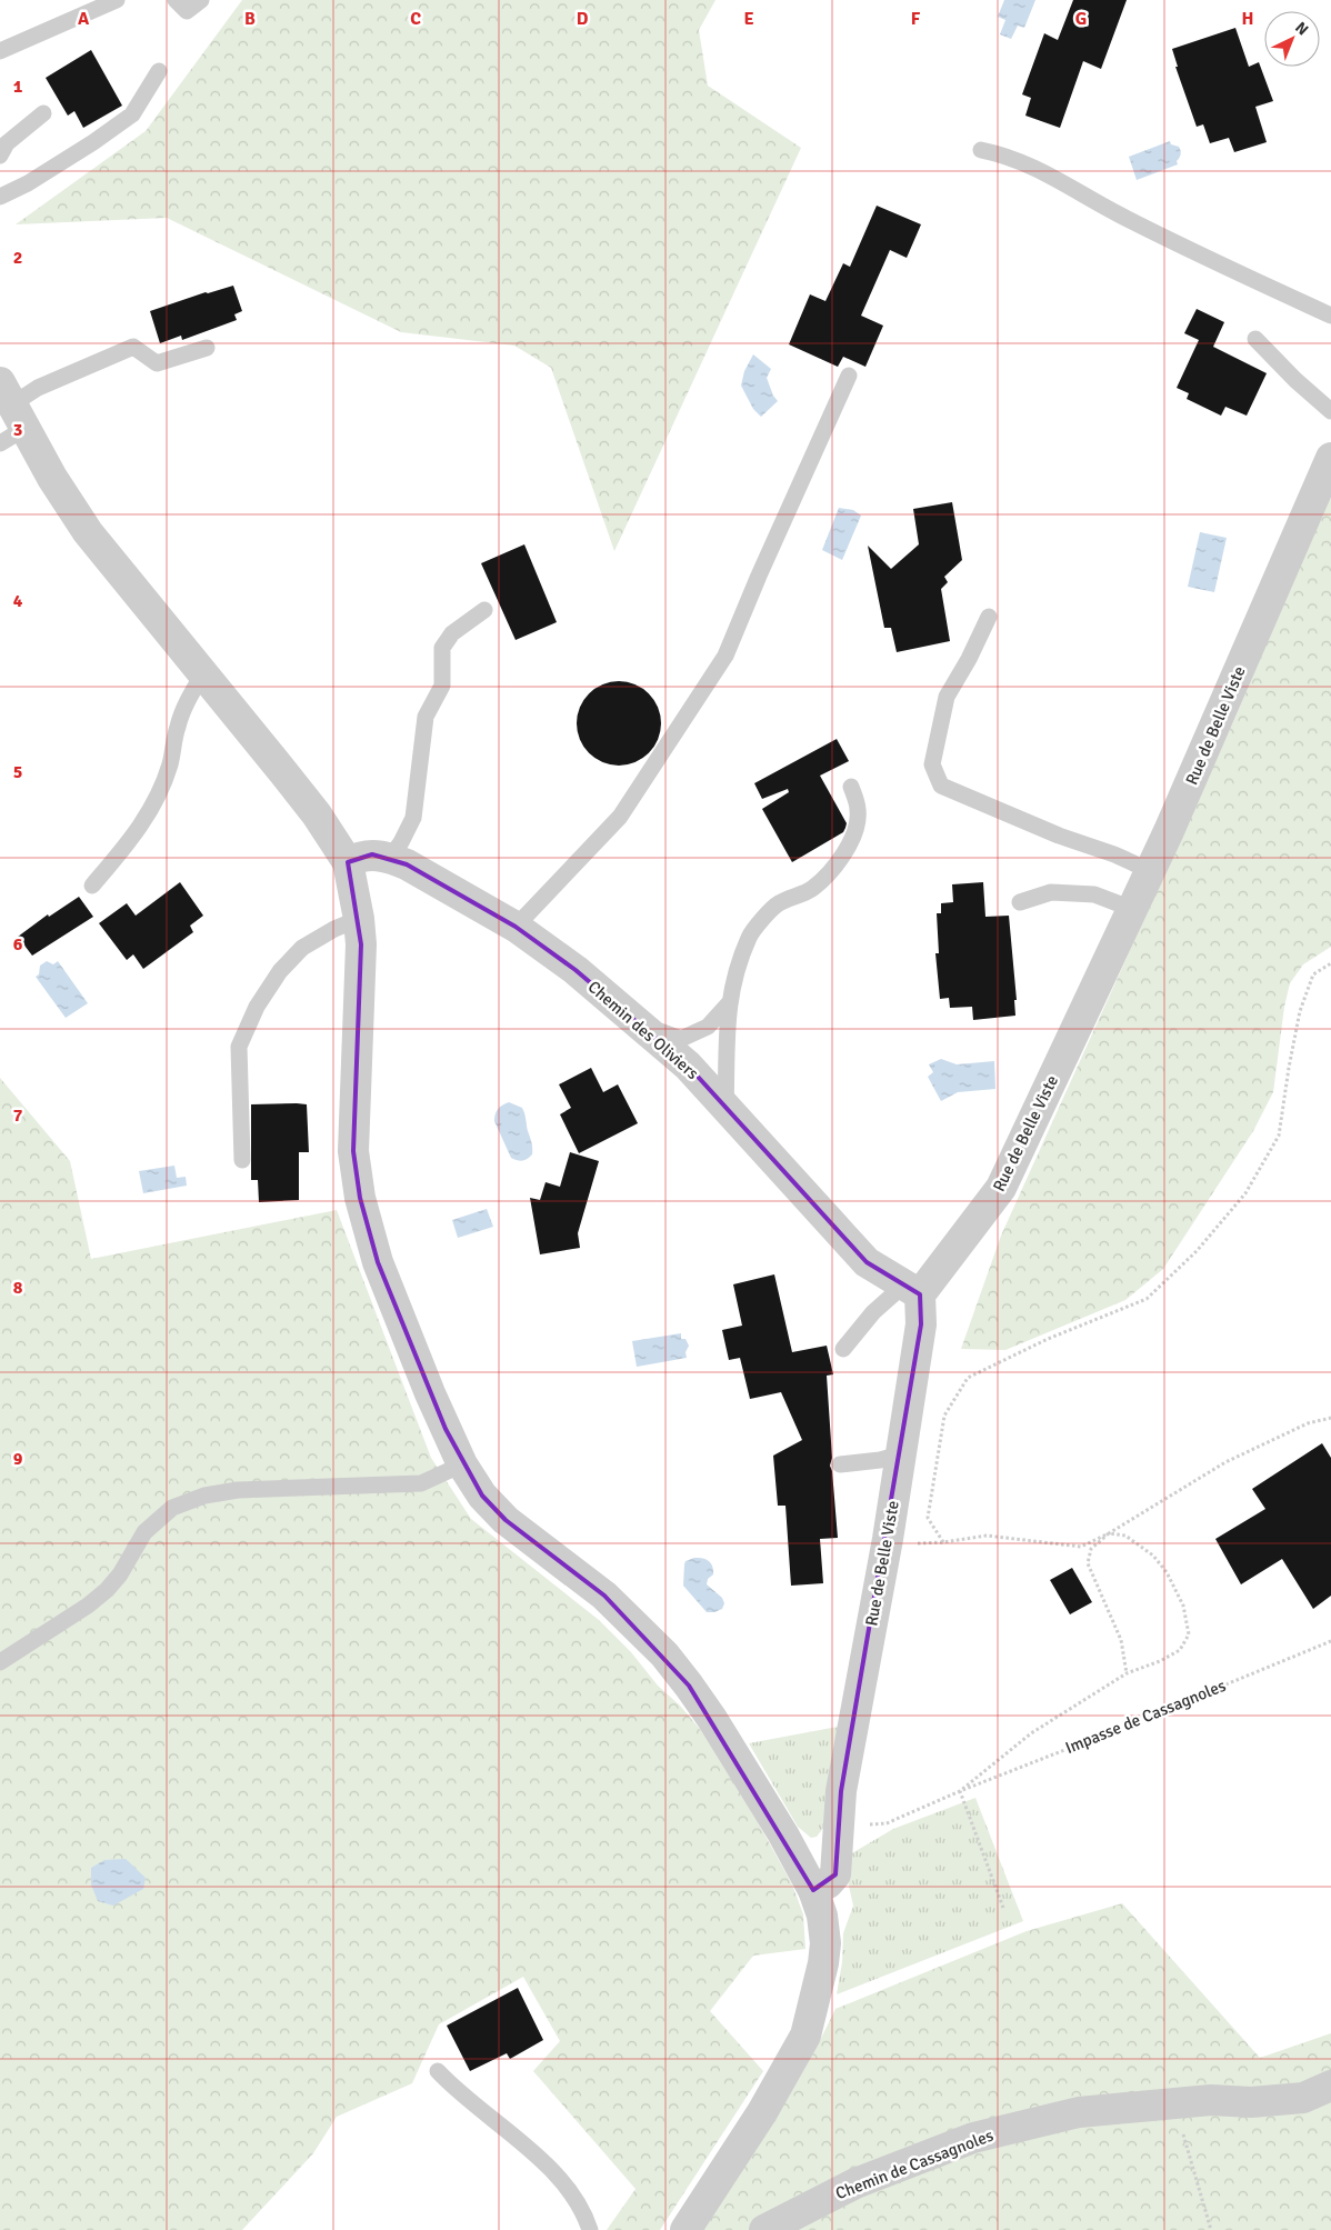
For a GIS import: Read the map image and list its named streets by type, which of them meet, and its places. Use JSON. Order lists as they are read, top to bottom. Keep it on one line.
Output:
{"streets":{"street":["Rue de Belle Viste","Chemin des Oliviers","Chemin de Cassagnoles"],"path":["Impasse de Cassagnoles"]},"crossings":[["Rue de Belle Viste","Chemin des Oliviers"],["Rue de Belle Viste","Impasse de Cassagnoles"]],"north":"top right","grid":{"columns":["A","B","C","D","E","F","G","H"],"rows":["1","2","3","4","5","6","7","8","9"]}}
